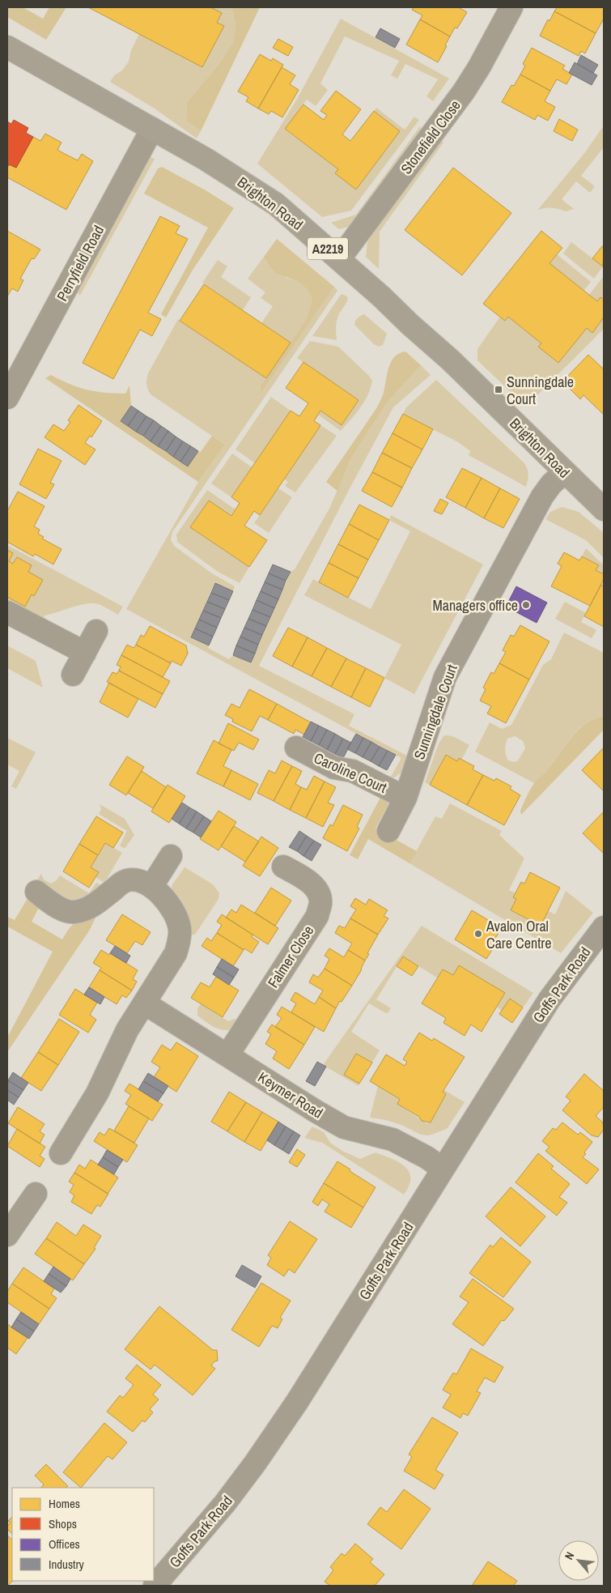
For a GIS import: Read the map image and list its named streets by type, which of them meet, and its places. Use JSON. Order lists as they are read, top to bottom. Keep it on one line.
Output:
{"streets":{"main road":["Brighton Road","A2219"],"street":["Stonefield Close","Perryfield Road","Sunningdale Court","Caroline Court","Falmer Close","Goffs Park Road","Keymer Road"]},"crossings":[["Stonefield Close","Brighton Road"],["Brighton Road","Perryfield Road"],["Brighton Road","Sunningdale Court"],["Sunningdale Court","Caroline Court"],["Falmer Close","Keymer Road"],["Goffs Park Road","Keymer Road"]],"places":{"transit":["Sunningdale Court"],"other":["Managers office","Avalon Oral Care Centre"]},"legend":["Homes","Shops","Offices","Industry"],"north":"top left"}
